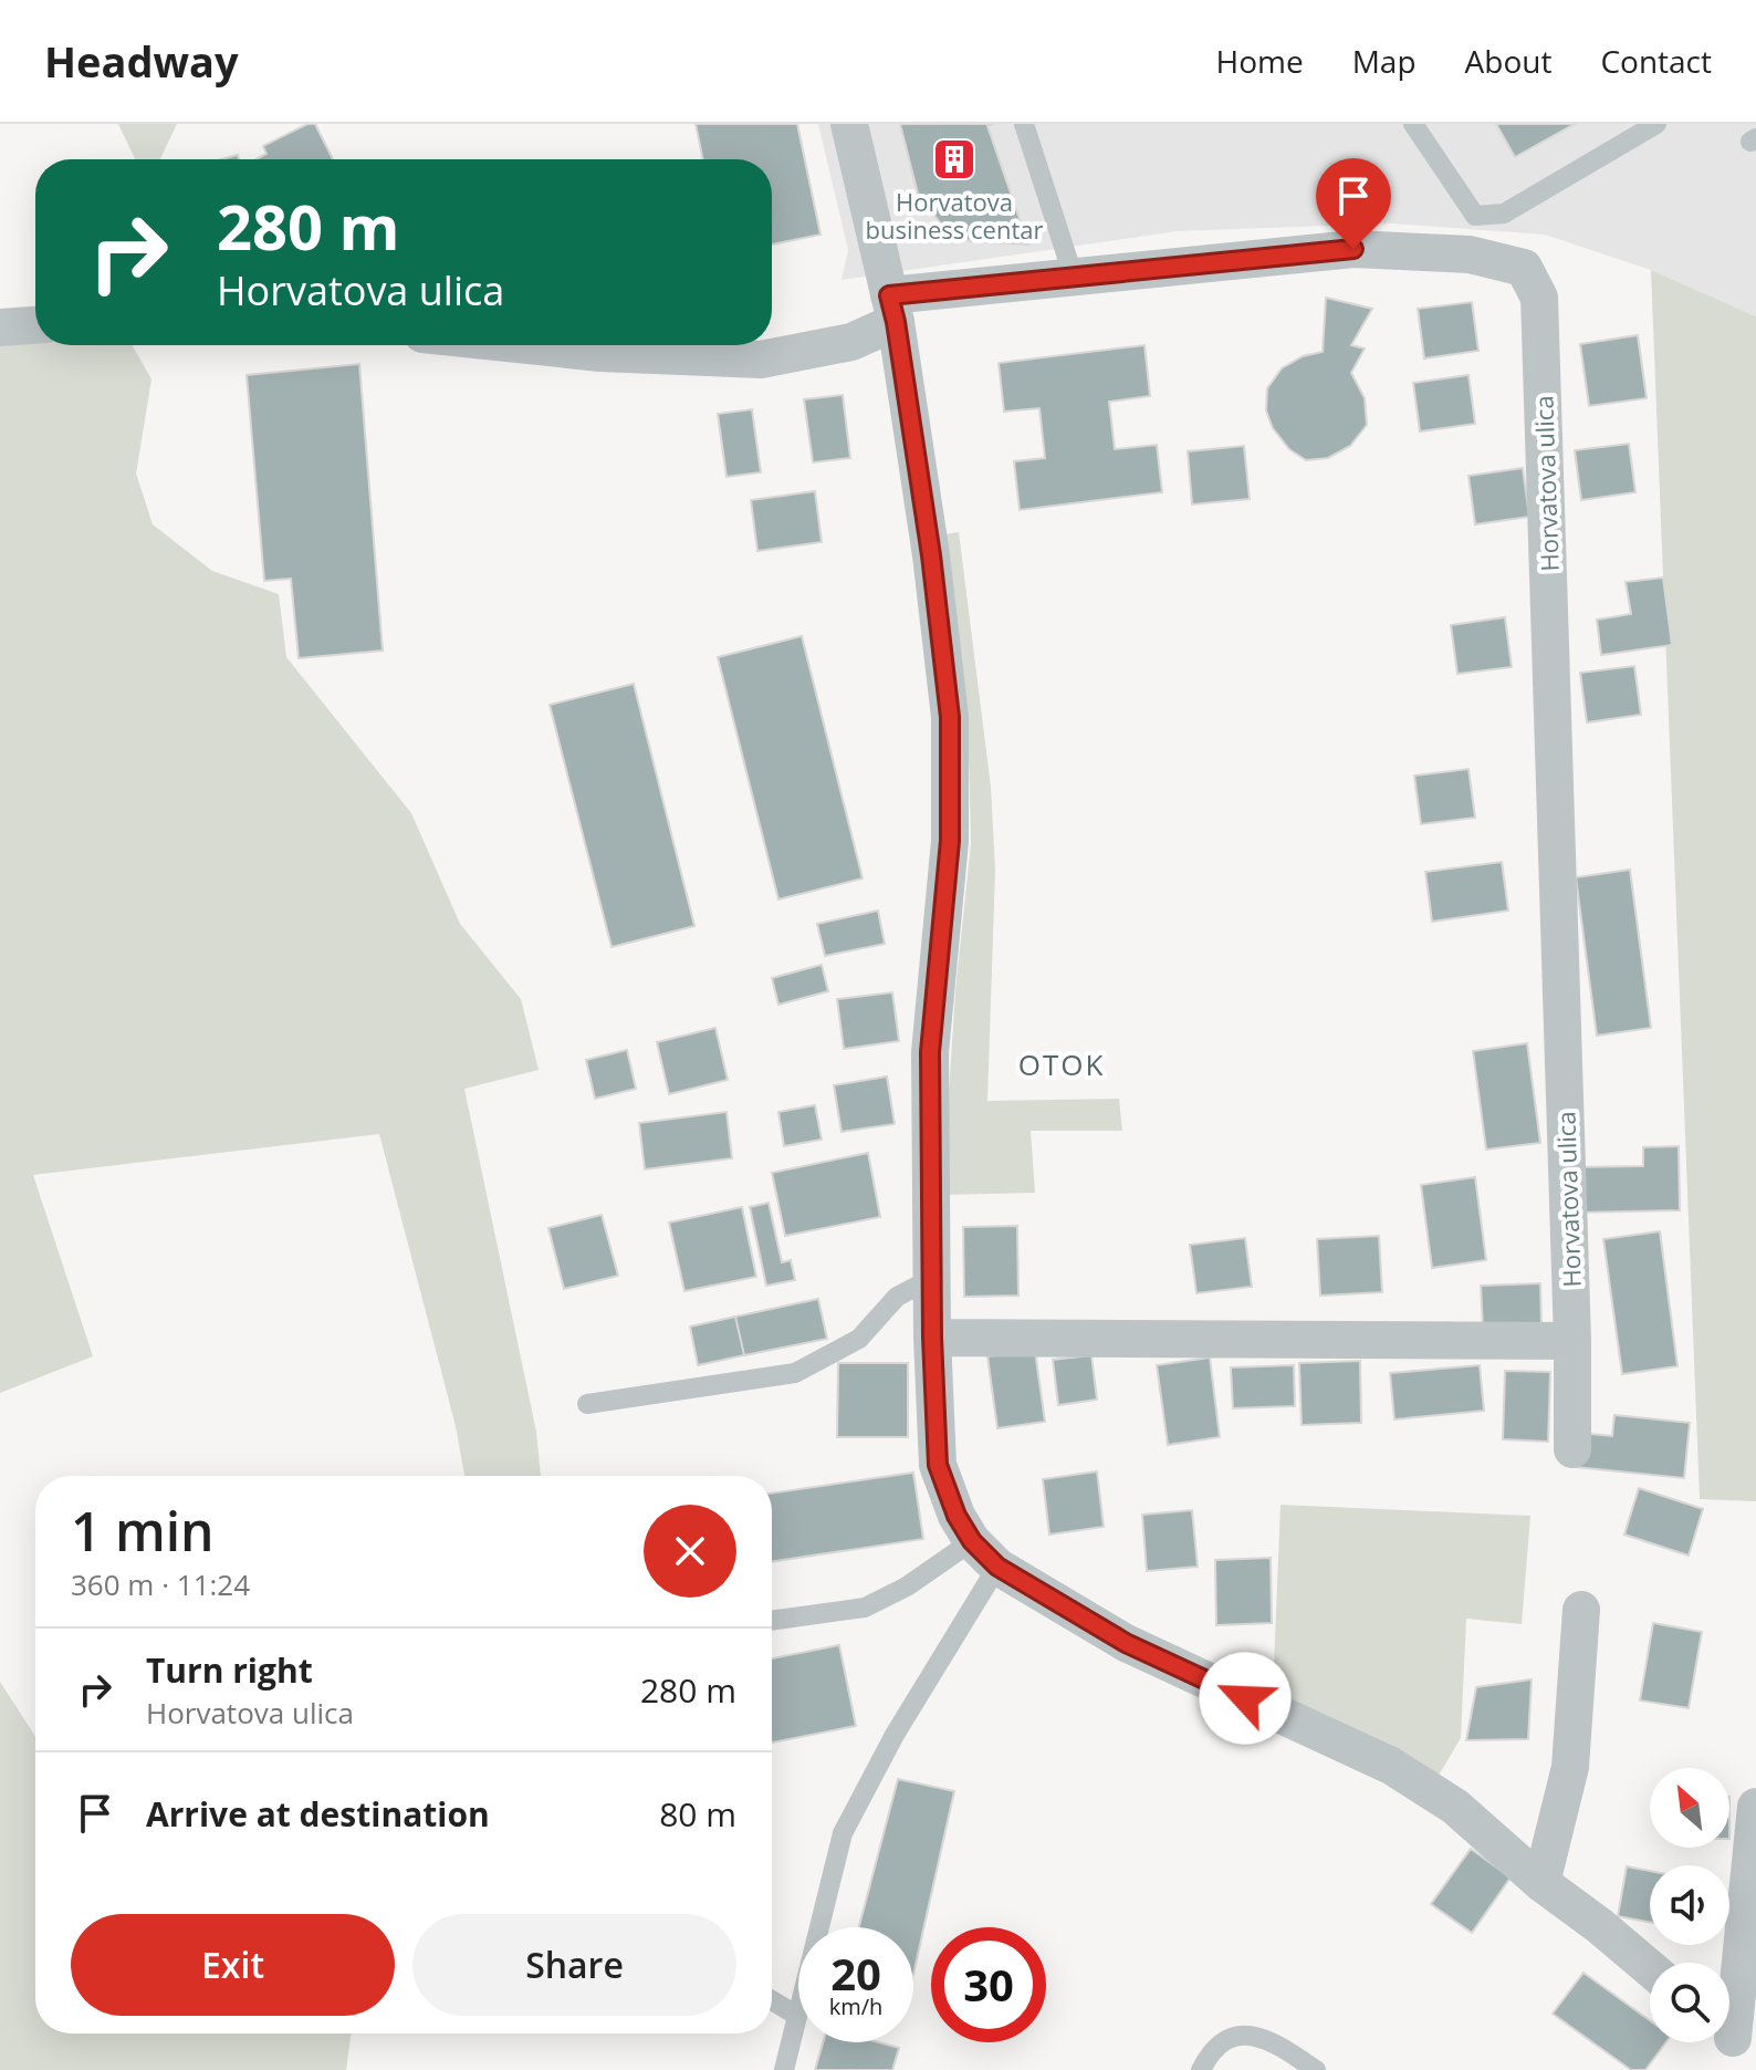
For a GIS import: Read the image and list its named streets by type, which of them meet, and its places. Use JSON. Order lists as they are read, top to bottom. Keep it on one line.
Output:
{"streets":{"street":["Horvatova ulica"]},"districts":["OTOK"],"places":{"building":["Horvatova business centar"]},"north":"top left","page":{"header":"Headway","nav":["Home","Map","About","Contact"],"turn":["280 m","Horvatova ulica"],"heading":["1 min","360 m · 11:24"],"list":[{"name":"Turn right","note":"Horvatova ulica","value":"280 m"},{"name":"Arrive at destination","value":"80 m"}],"buttons":["Exit","Share"],"speed":"20 km/h","limit":"30"}}
